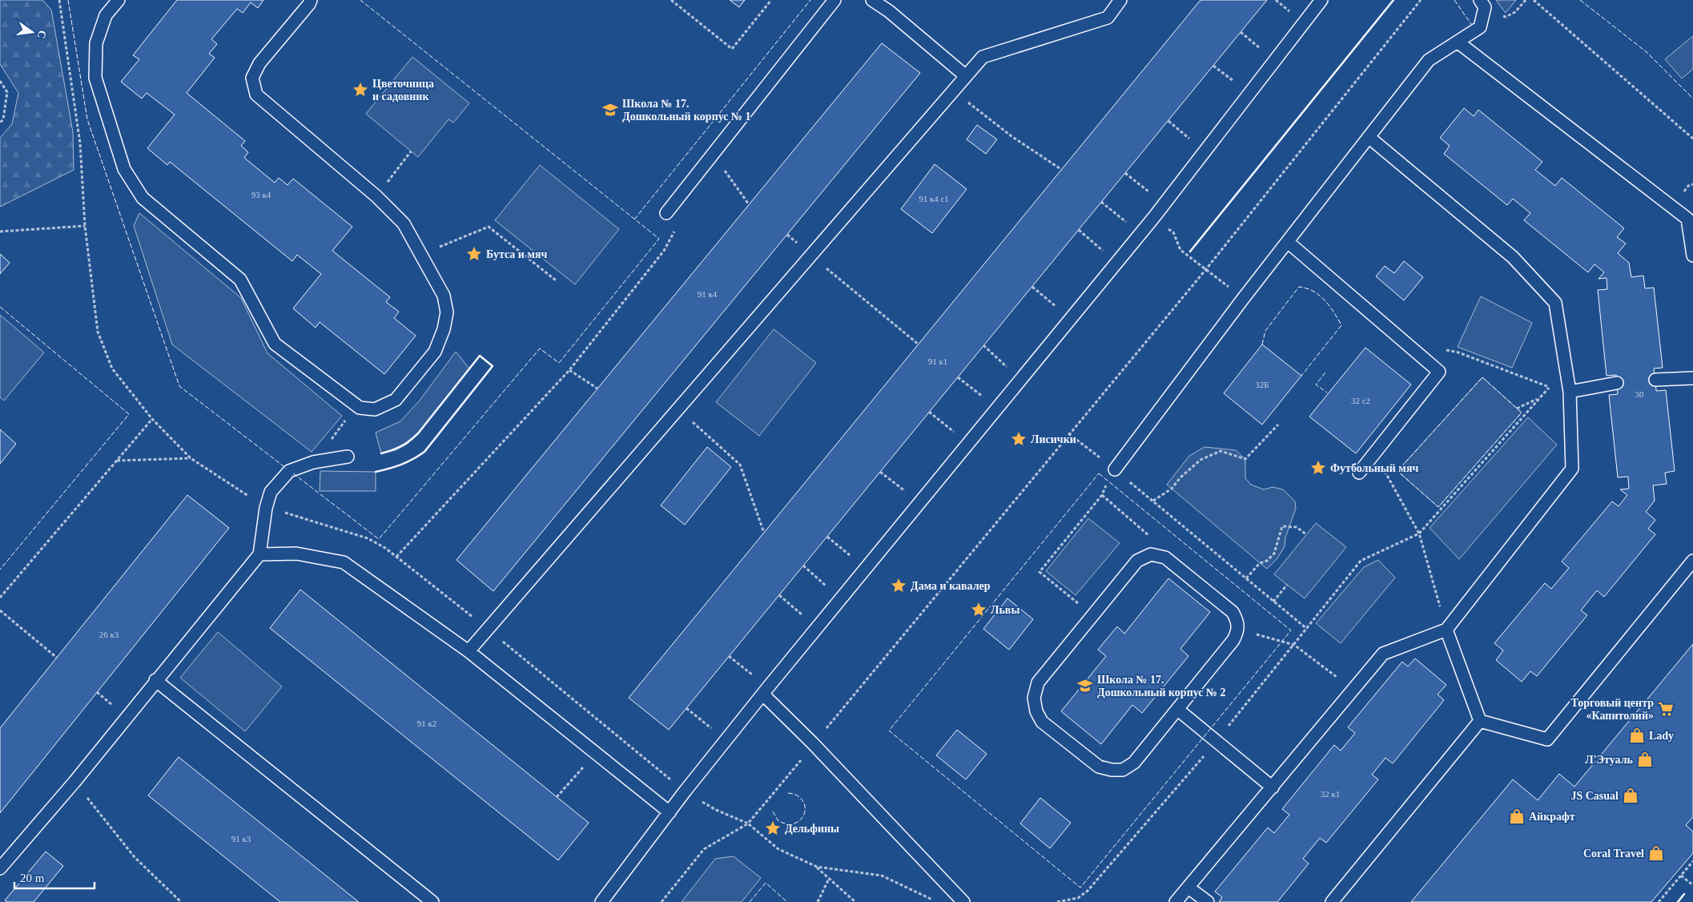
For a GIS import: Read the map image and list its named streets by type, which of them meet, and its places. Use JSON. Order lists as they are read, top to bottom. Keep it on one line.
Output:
{"places":{"place":["Цветочница и садовник","Бутса и мяч","Лисички","Футбольный мяч","Дама и кавалер","Львы","Дельфины"],"school or university":["Школа № 17. Дошкольный корпус № 1","Школа № 17. Дошкольный корпус № 2"],"supermarket":["Торговый центр «Капитолий»"],"shop":["Lady","Л'Этуаль","JS Casual","Айкрафт","Coral Travel"]},"house_numbers":["93 к4","91 к4 с1","91 к4","91 к1","32Б","30","32 с2","26 к3","91 к2","32 к1","91 к3"],"scale_bar":"20 m","north":"right"}
